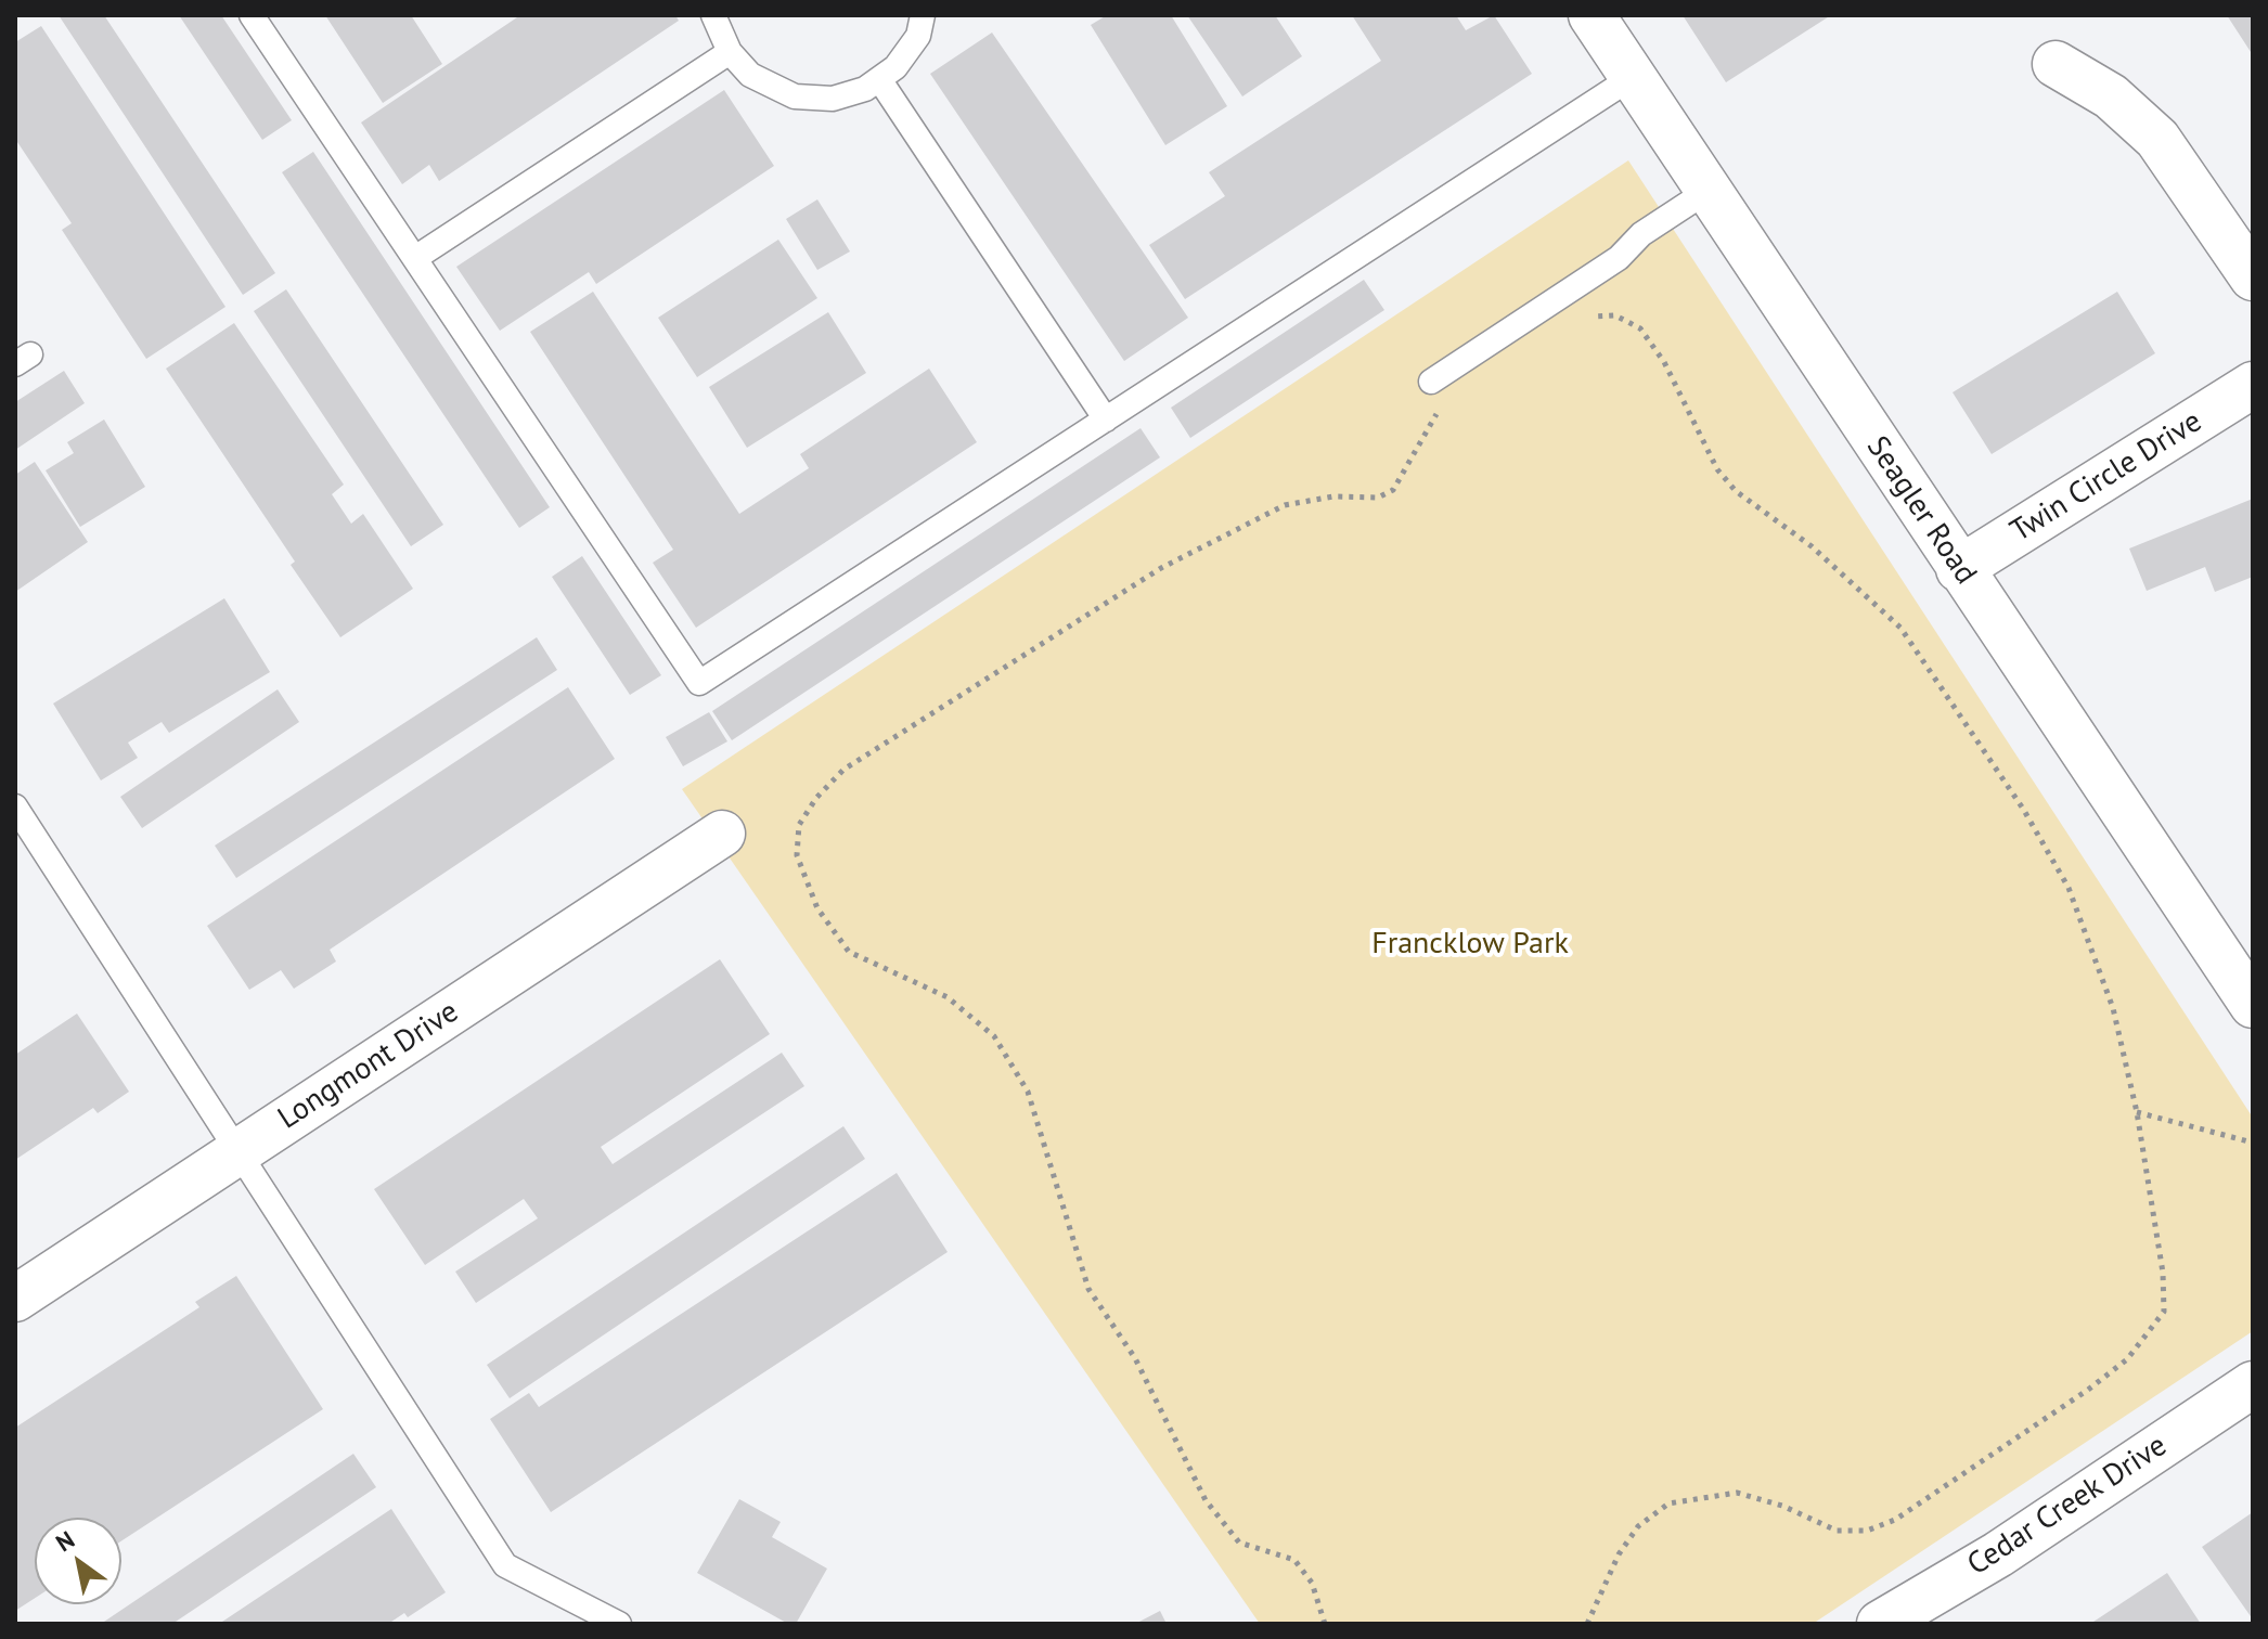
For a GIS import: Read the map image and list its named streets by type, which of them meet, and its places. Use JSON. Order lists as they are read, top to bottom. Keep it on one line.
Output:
{"streets":{"street":["Twin Circle Drive","Seagler Road","Longmont Drive","Cedar Creek Drive"]},"crossings":[["Twin Circle Drive","Seagler Road"]],"parks":["Francklow Park"],"north":"top left"}
